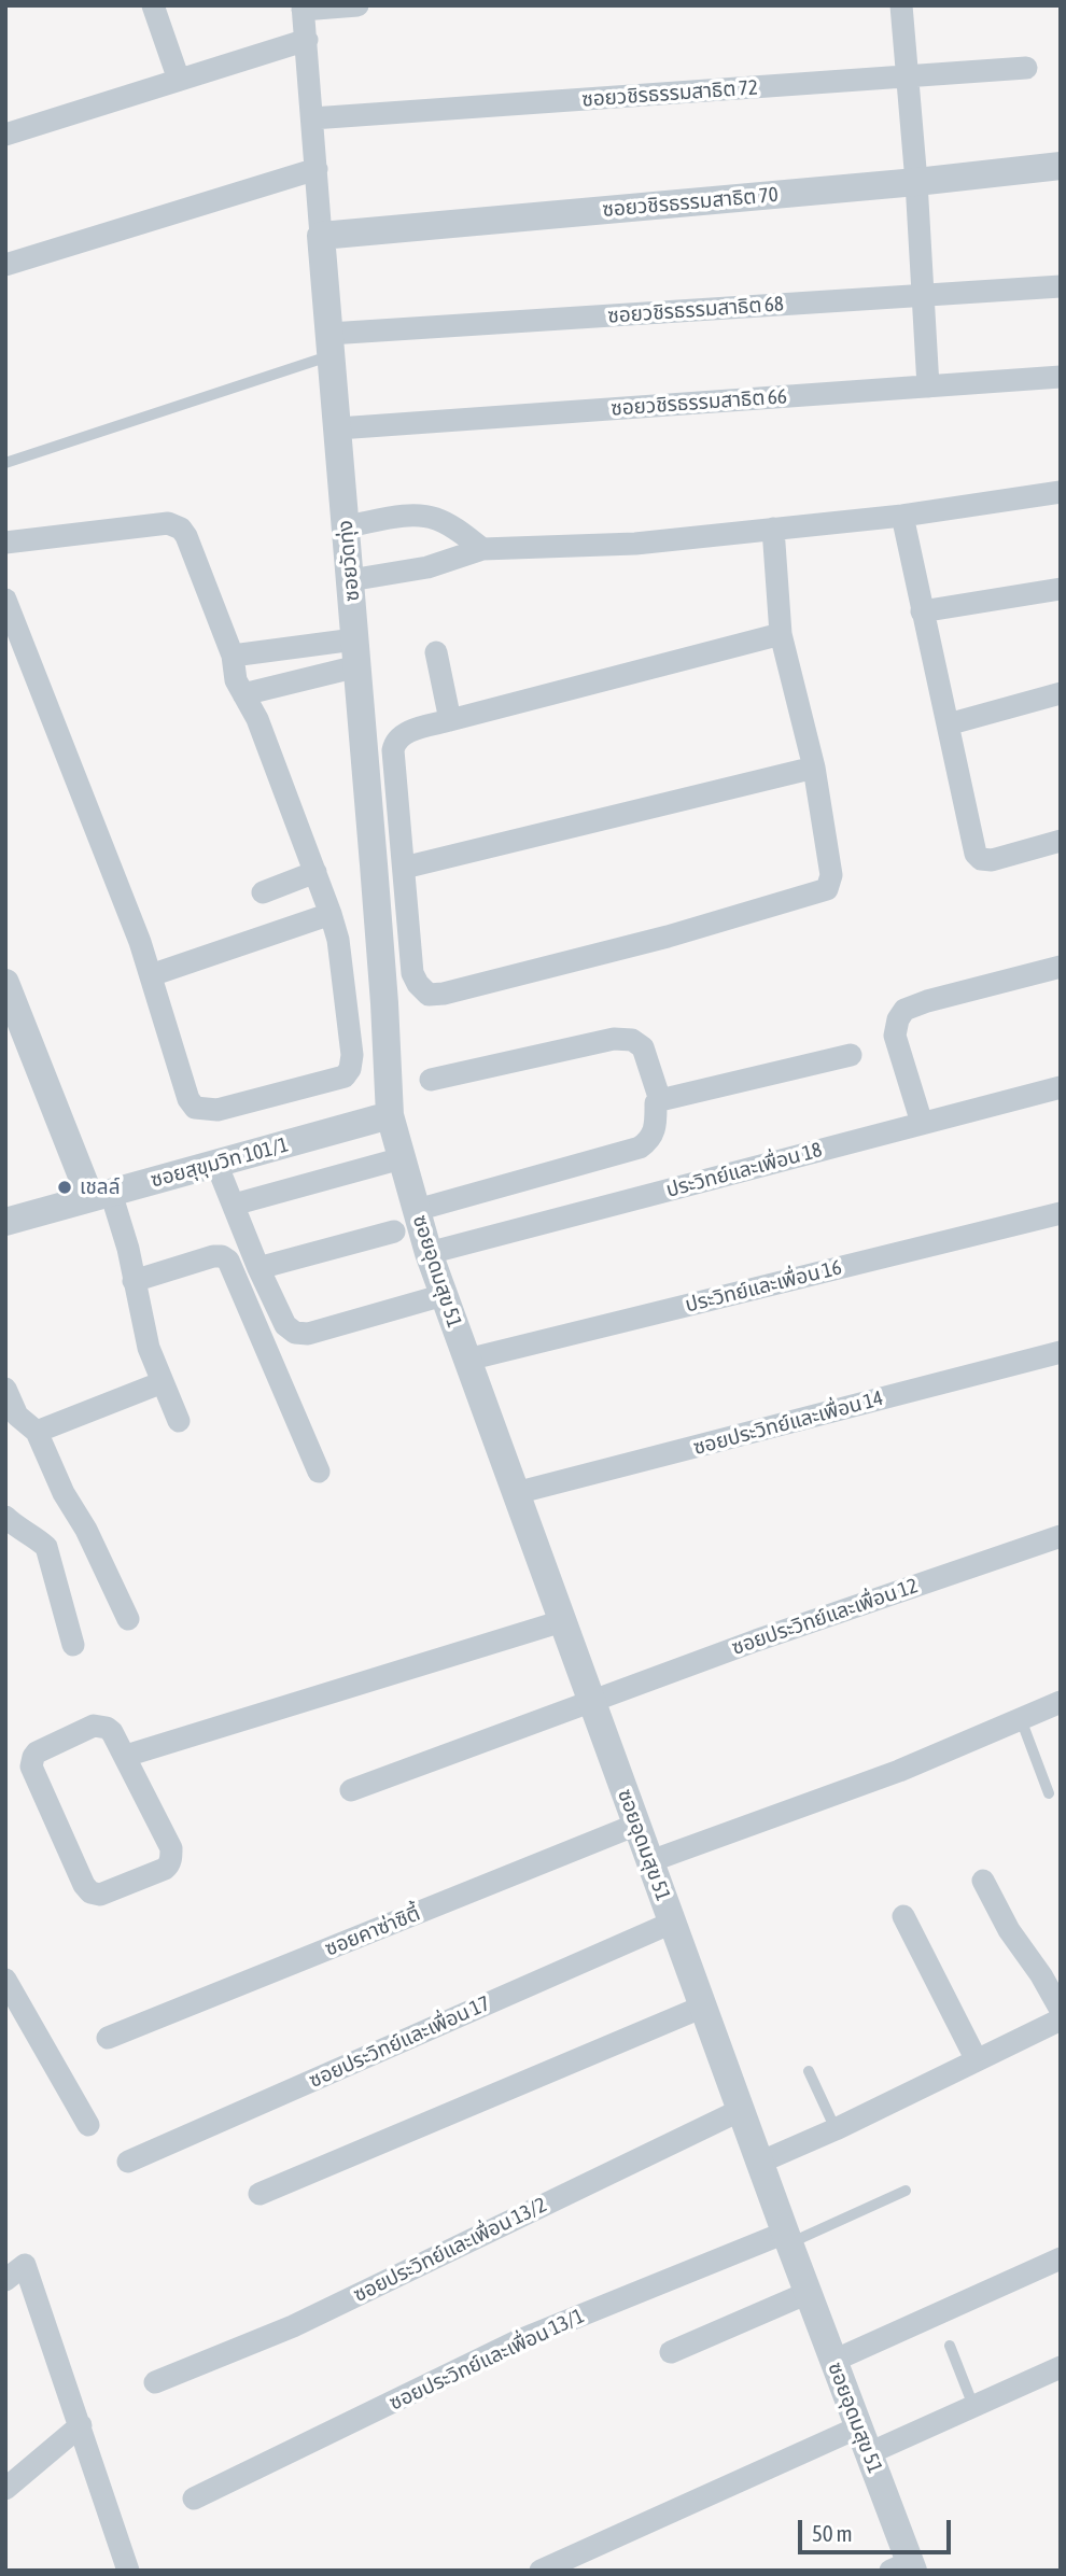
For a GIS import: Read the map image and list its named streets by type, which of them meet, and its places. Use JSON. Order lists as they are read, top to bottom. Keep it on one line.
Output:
{"streets":{"street":["ซอยวชิรธรรมสาธิต 72","ซอยวชิรธรรมสาธิต 70","ซอยวชิรธรรมสาธิต 68","ซอยวชิรธรรมสาธิต 66","ซอยวัดทุ่ง","ซอยสุขุมวิท 101/1","ประวิทย์และเพื่อน 18","ซอยอุดมสุข 51","ประวิทย์และเพื่อน 16","ซอยประวิทย์และเพื่อน 14","ซอยประวิทย์และเพื่อน 12","ซอยคาซ่าซิตี้","ซอยประวิทย์และเพื่อน 17","ซอยประวิทย์และเพื่อน 13/2","ซอยประวิทย์และเพื่อน 13/1"]},"crossings":[["ซอยวชิรธรรมสาธิต 72","ซอยวัดทุ่ง"],["ซอยวชิรธรรมสาธิต 70","ซอยวัดทุ่ง"],["ซอยวชิรธรรมสาธิต 68","ซอยวัดทุ่ง"],["ซอยวชิรธรรมสาธิต 66","ซอยวัดทุ่ง"],["ซอยวัดทุ่ง","ซอยสุขุมวิท 101/1"],["ซอยวัดทุ่ง","ซอยอุดมสุข 51"],["ซอยสุขุมวิท 101/1","ซอยอุดมสุข 51"],["ประวิทย์และเพื่อน 18","ซอยอุดมสุข 51"],["ซอยอุดมสุข 51","ประวิทย์และเพื่อน 16"],["ซอยอุดมสุข 51","ซอยประวิทย์และเพื่อน 14"],["ซอยอุดมสุข 51","ซอยประวิทย์และเพื่อน 12"],["ซอยอุดมสุข 51","ซอยคาซ่าซิตี้"],["ซอยอุดมสุข 51","ซอยประวิทย์และเพื่อน 17"],["ซอยอุดมสุข 51","ซอยประวิทย์และเพื่อน 13/2"],["ซอยอุดมสุข 51","ซอยประวิทย์และเพื่อน 13/1"]],"places":["เชลล์"],"scale_bar":"50 m"}
